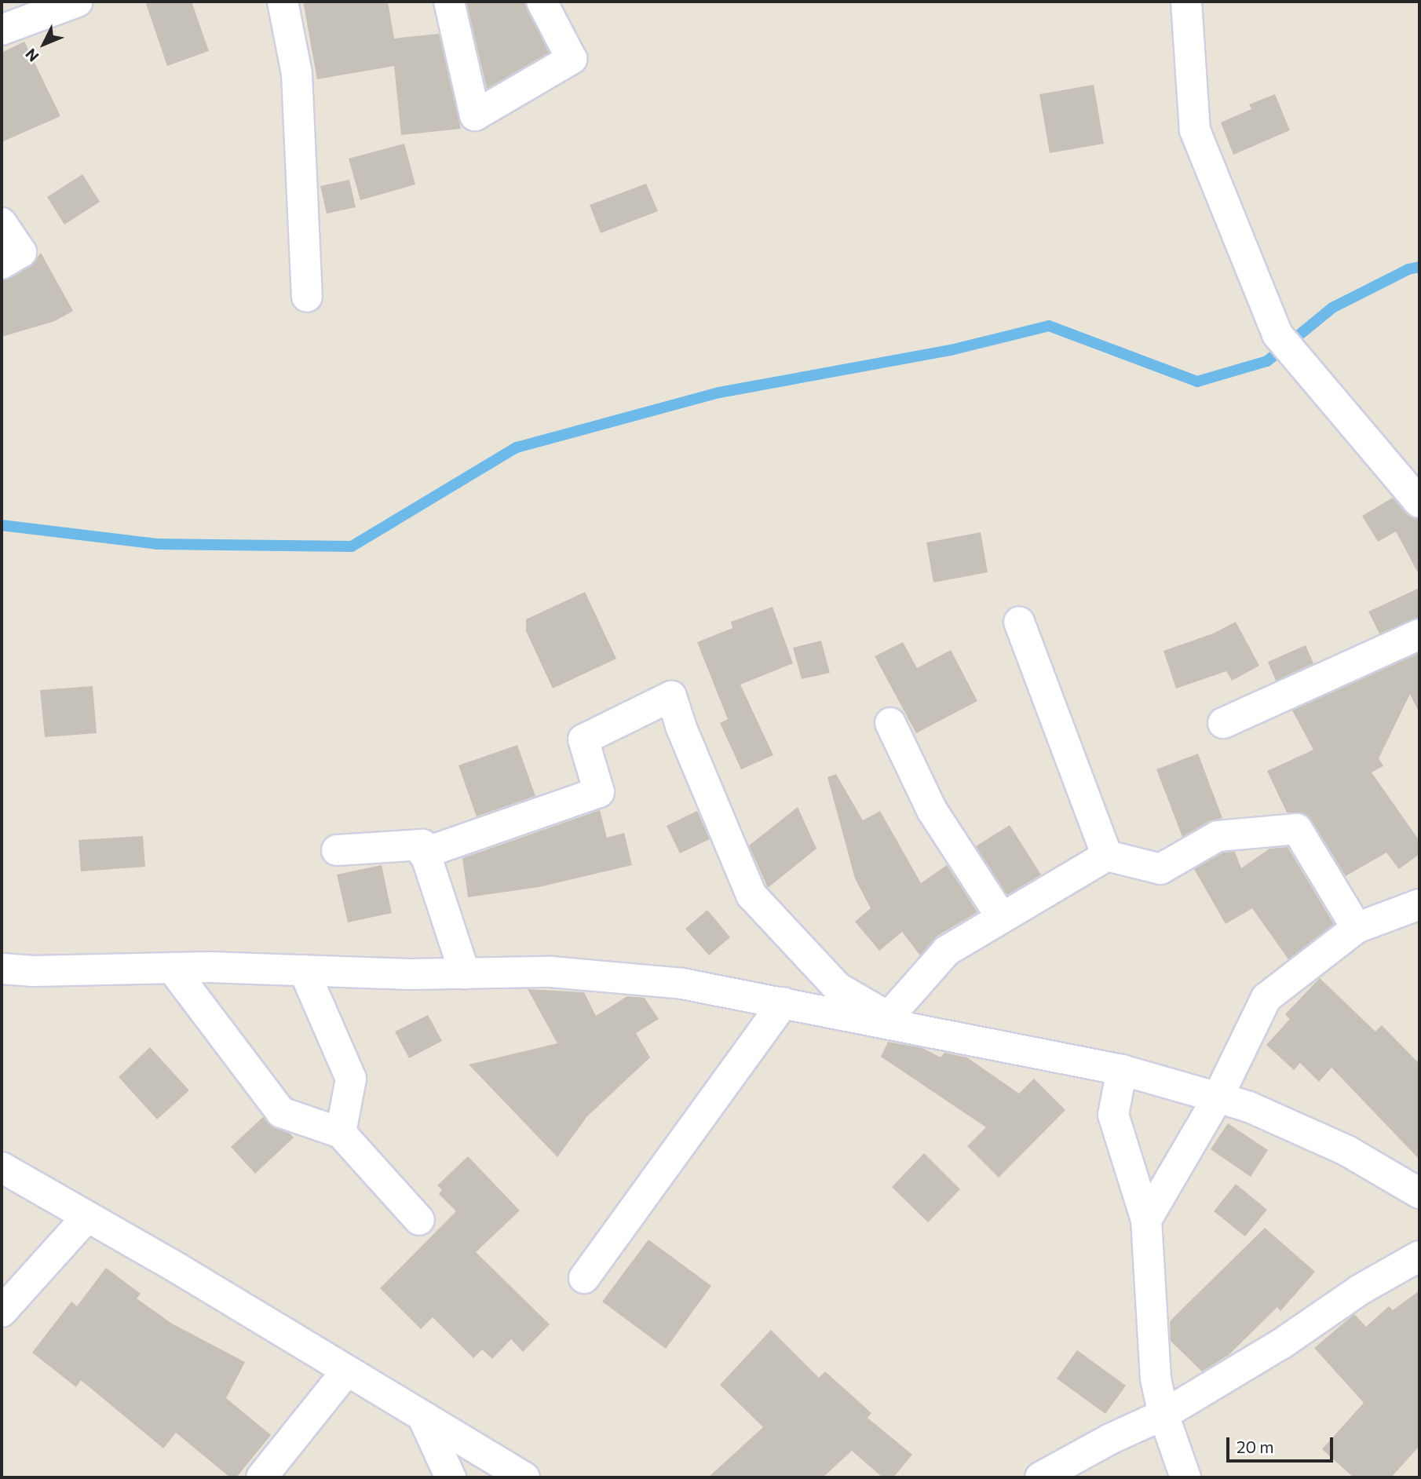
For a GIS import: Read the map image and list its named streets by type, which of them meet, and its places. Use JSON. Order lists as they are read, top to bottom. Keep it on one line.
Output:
{"scale_bar":"20 m","north":"bottom left"}
